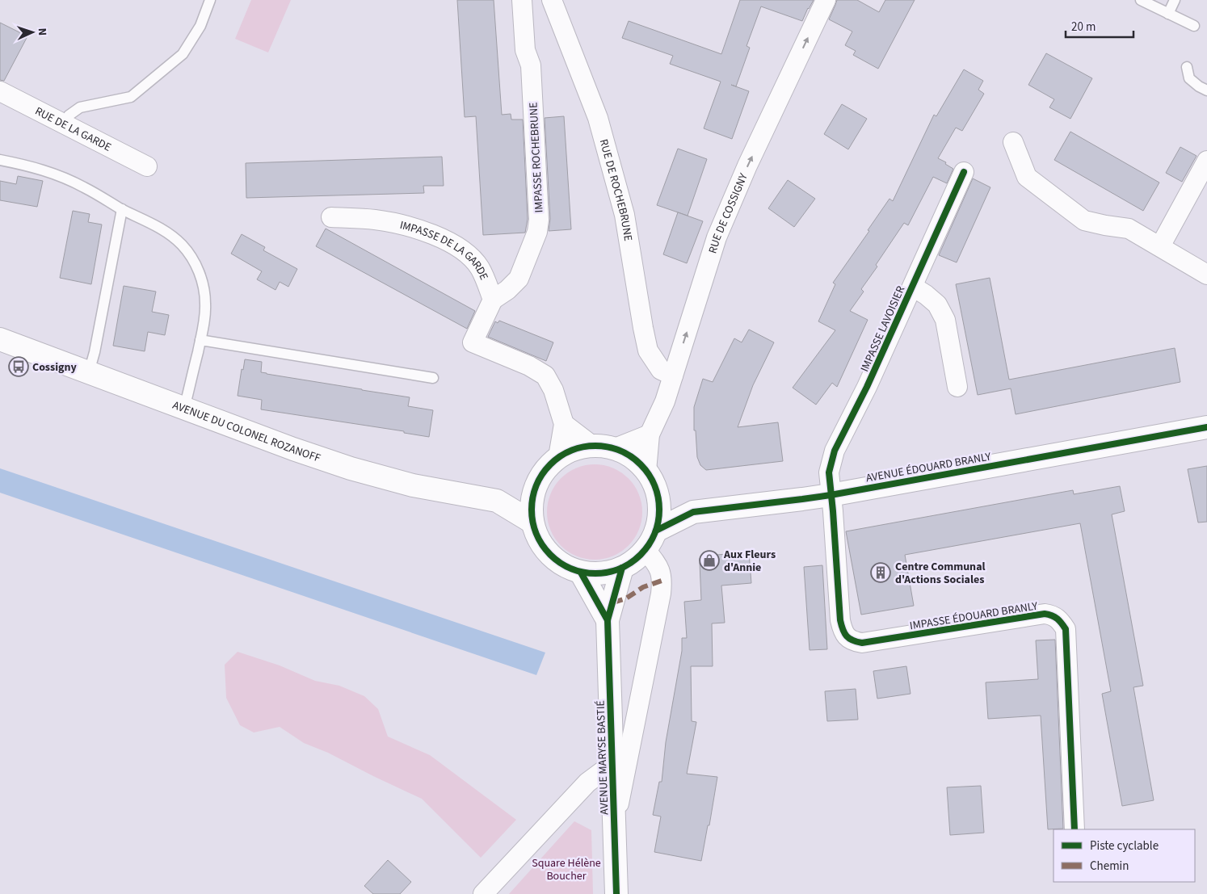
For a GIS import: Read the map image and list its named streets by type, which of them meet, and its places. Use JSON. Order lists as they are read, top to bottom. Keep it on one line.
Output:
{"streets":{"street":["RUE DE LA GARDE","IMPASSE ROCHEBRUNE","RUE DE ROCHEBRUNE","RUE DE COSSIGNY","IMPASSE DE LA GARDE","IMPASSE LAVOISIER","AVENUE DU COLONEL ROZANOFF","AVENUE ÉDOUARD BRANLY","IMPASSE ÉDOUARD BRANLY","AVENUE MARYSE BASTIÉ"]},"crossings":[["IMPASSE ROCHEBRUNE","IMPASSE DE LA GARDE"],["RUE DE ROCHEBRUNE","RUE DE COSSIGNY"],["RUE DE COSSIGNY","AVENUE DU COLONEL ROZANOFF"],["RUE DE COSSIGNY","AVENUE ÉDOUARD BRANLY"],["RUE DE COSSIGNY","AVENUE MARYSE BASTIÉ"],["IMPASSE LAVOISIER","AVENUE ÉDOUARD BRANLY"],["IMPASSE LAVOISIER","IMPASSE ÉDOUARD BRANLY"],["AVENUE DU COLONEL ROZANOFF","AVENUE ÉDOUARD BRANLY"],["AVENUE DU COLONEL ROZANOFF","AVENUE MARYSE BASTIÉ"],["AVENUE ÉDOUARD BRANLY","IMPASSE ÉDOUARD BRANLY"],["AVENUE ÉDOUARD BRANLY","AVENUE MARYSE BASTIÉ"]],"one_way":["RUE DE COSSIGNY"],"parks":["Square Hélène Boucher"],"places":{"bus stop":["Cossigny"],"shop":["Aux Fleurs d'Annie"],"building":["Centre Communal d'Actions Sociales"]},"legend":["Piste cyclable","Chemin"],"scale_bar":"20 m","north":"right"}
